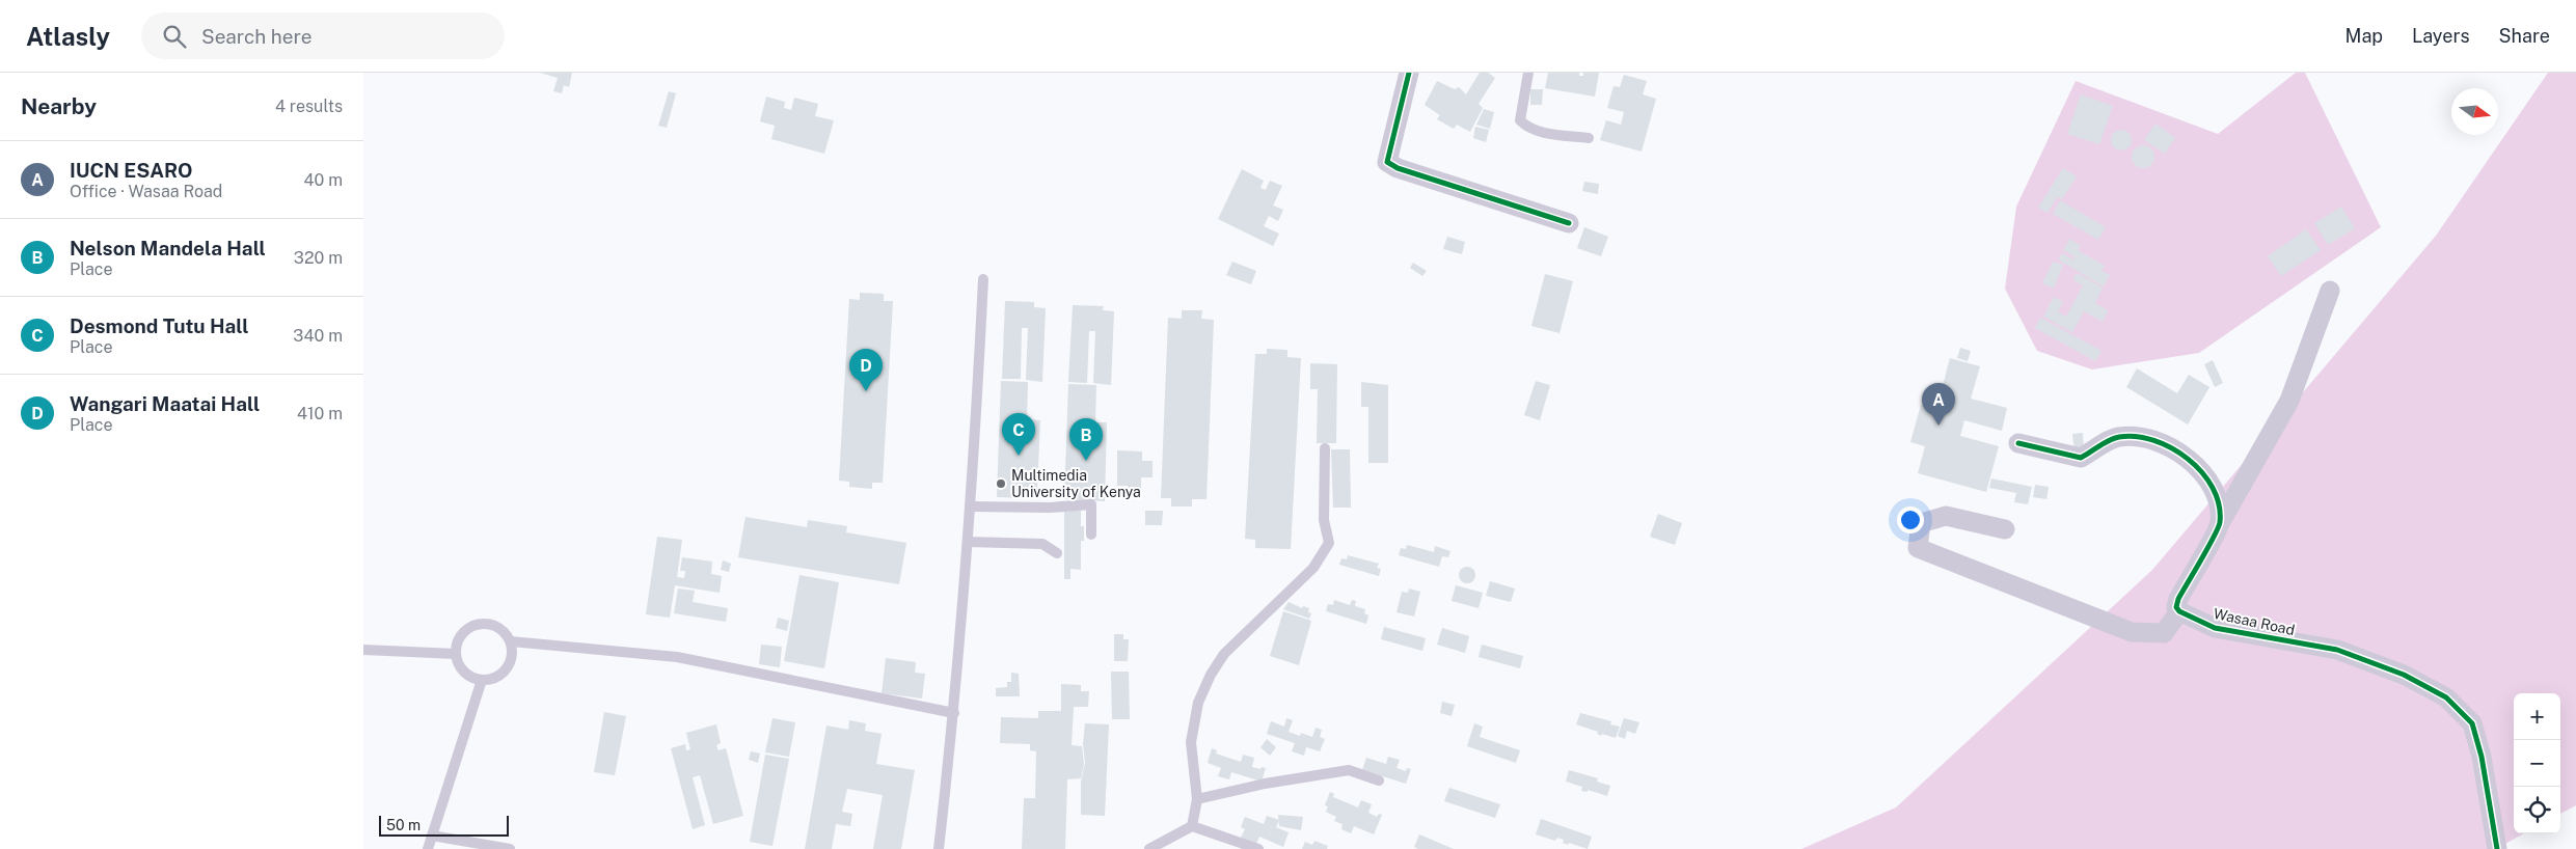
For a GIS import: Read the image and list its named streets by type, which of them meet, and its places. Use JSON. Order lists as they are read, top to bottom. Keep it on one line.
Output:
{"streets":{"street":["Wasaa Road"]},"places":["Multimedia University of Kenya"],"scale_bar":"50 m","north":"right","page":{"header":"Atlasly","search":"Search here","nav":["Map","Layers","Share"],"heading":["Nearby","4 results"],"list":[{"mark":"A","name":"IUCN ESARO","note":"Office · Wasaa Road","value":"40 m"},{"mark":"B","name":"Nelson Mandela Hall","note":"Place","value":"320 m"},{"mark":"C","name":"Desmond Tutu Hall","note":"Place","value":"340 m"},{"mark":"D","name":"Wangari Maatai Hall","note":"Place","value":"410 m"}],"pins":["D","A","C","B"],"map_buttons":["+","−"],"scale":"50 m"}}
